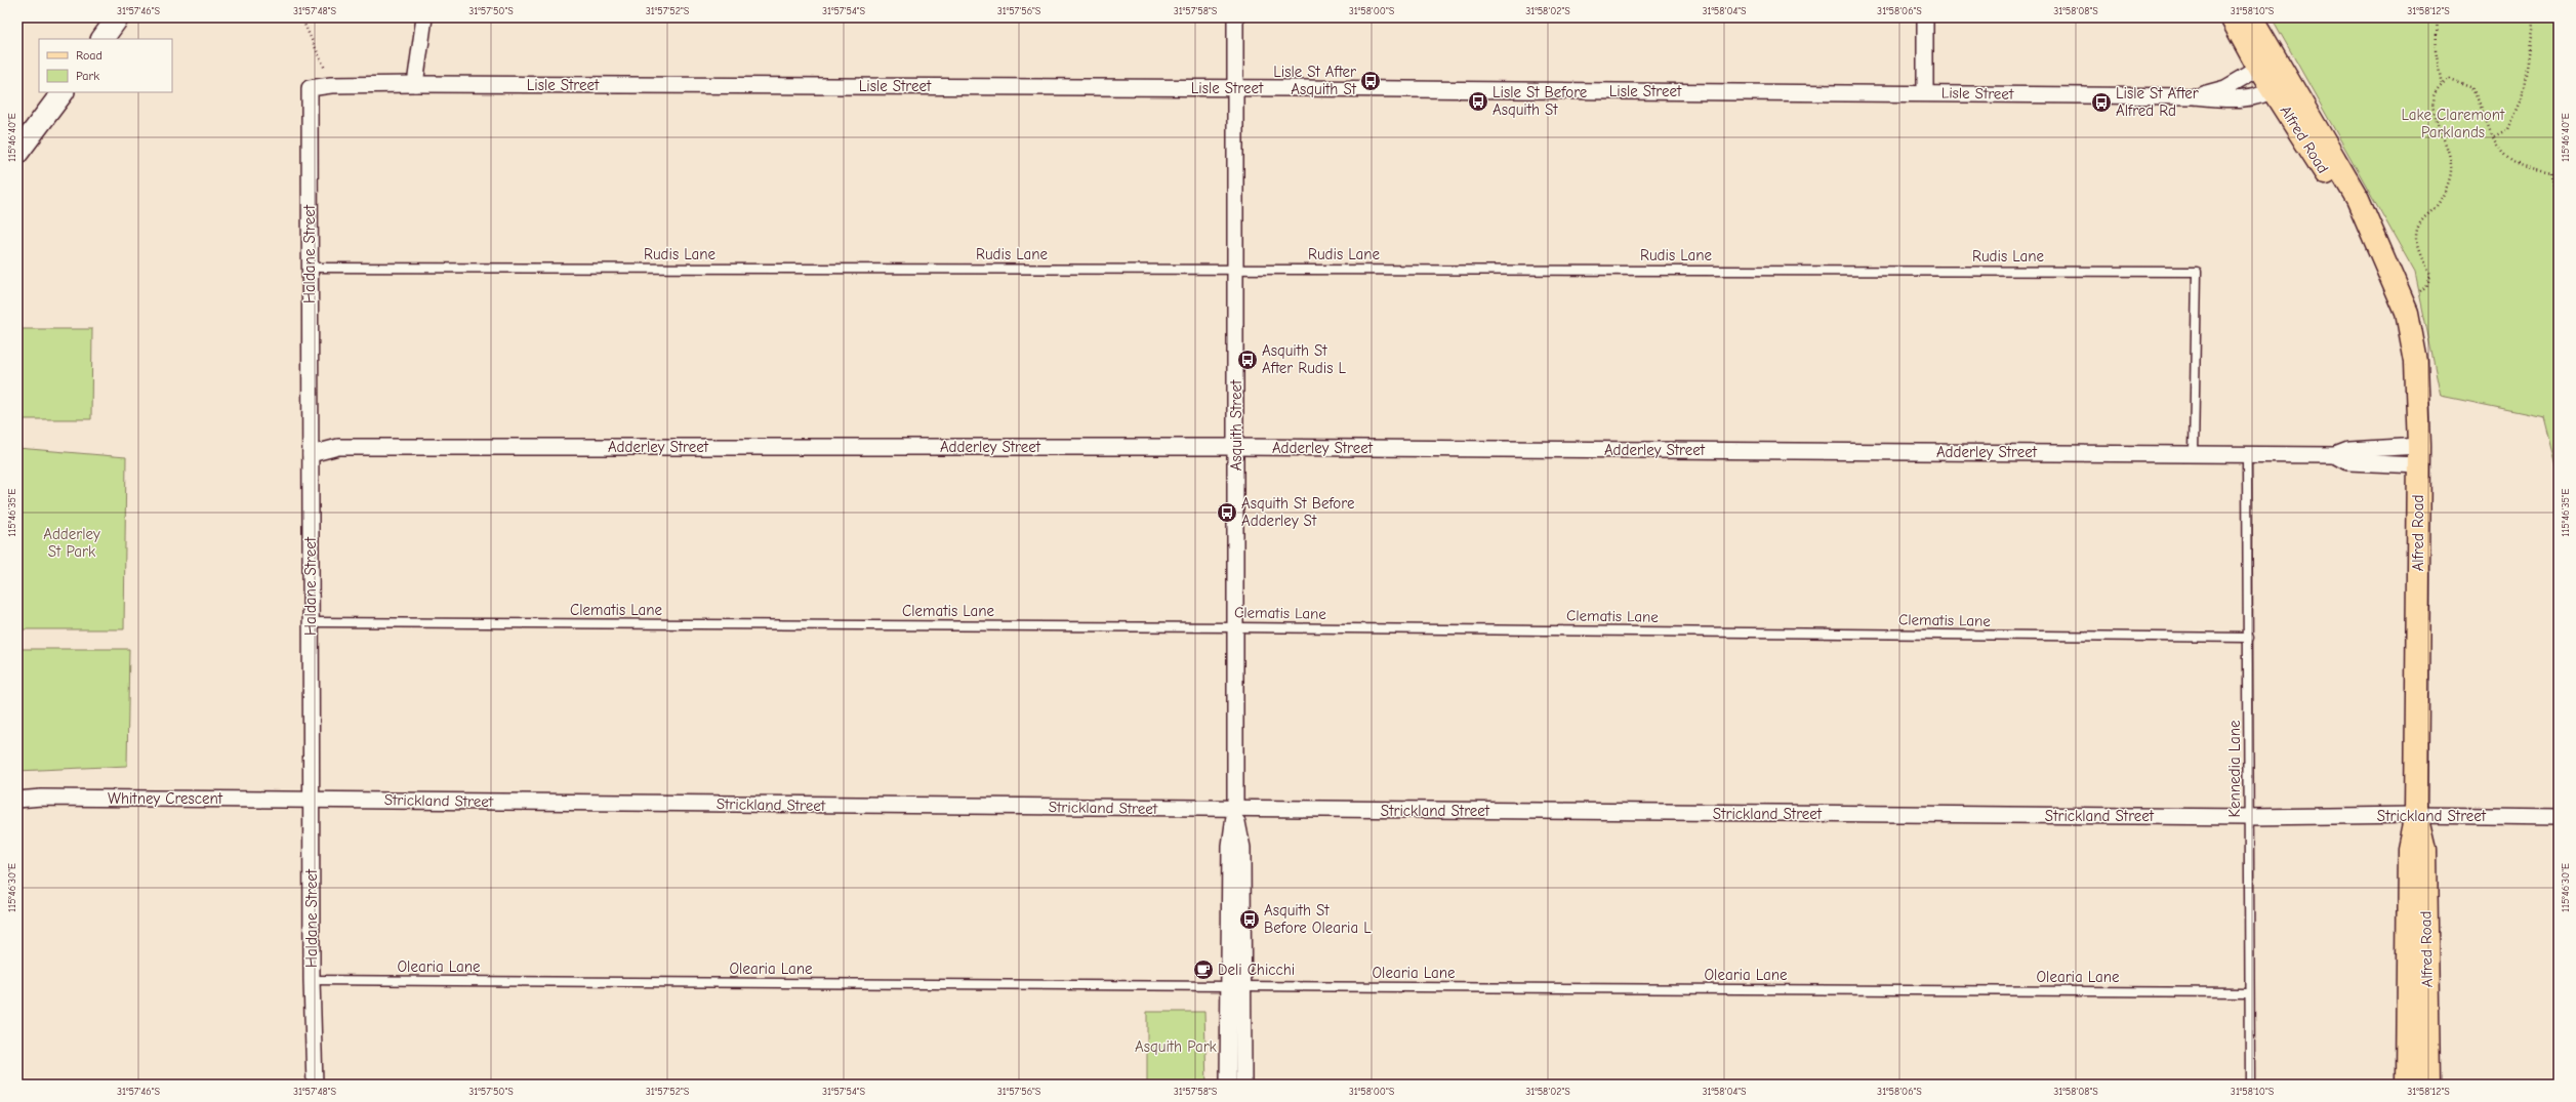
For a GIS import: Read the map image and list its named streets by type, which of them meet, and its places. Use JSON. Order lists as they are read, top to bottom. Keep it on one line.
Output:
{"streets":{"main road":["Alfred Road"],"street":["Lisle Street","Haldane Street","Asquith Street","Adderley Street","Whitney Crescent","Strickland Street"],"lane":["Rudis Lane","Clematis Lane","Kennedia Lane","Olearia Lane"]},"crossings":[["Lisle Street","Alfred Road"],["Lisle Street","Haldane Street"],["Lisle Street","Asquith Street"],["Alfred Road","Adderley Street"],["Alfred Road","Strickland Street"],["Haldane Street","Rudis Lane"],["Haldane Street","Adderley Street"],["Haldane Street","Clematis Lane"],["Haldane Street","Whitney Crescent"],["Haldane Street","Strickland Street"],["Haldane Street","Olearia Lane"],["Rudis Lane","Asquith Street"],["Rudis Lane","Adderley Street"],["Asquith Street","Adderley Street"],["Asquith Street","Clematis Lane"],["Asquith Street","Strickland Street"],["Asquith Street","Olearia Lane"],["Adderley Street","Kennedia Lane"],["Clematis Lane","Kennedia Lane"],["Kennedia Lane","Strickland Street"],["Kennedia Lane","Olearia Lane"],["Whitney Crescent","Strickland Street"]],"parks":["Lake Claremont Parklands","Adderley St Park","Asquith Park"],"places":{"bus stop":["Lisle St After Asquith St","Lisle St Before Asquith St","Lisle St After Alfred Rd","Asquith St After Rudis L","Asquith St Before Adderley St","Asquith St Before Olearia L"],"cafe":["Deli Chicchi"]},"legend":["Road","Park"],"coordinates":["31°57'46\"S","31°57'48\"S","31°57'50\"S","31°57'52\"S","31°57'54\"S","31°57'56\"S","31°57'58\"S","31°58'00\"S","31°58'02\"S","31°58'04\"S","31°58'06\"S","31°58'08\"S","31°58'10\"S","31°58'12\"S","115°46'40\"E","115°46'35\"E","115°46'30\"E"]}
